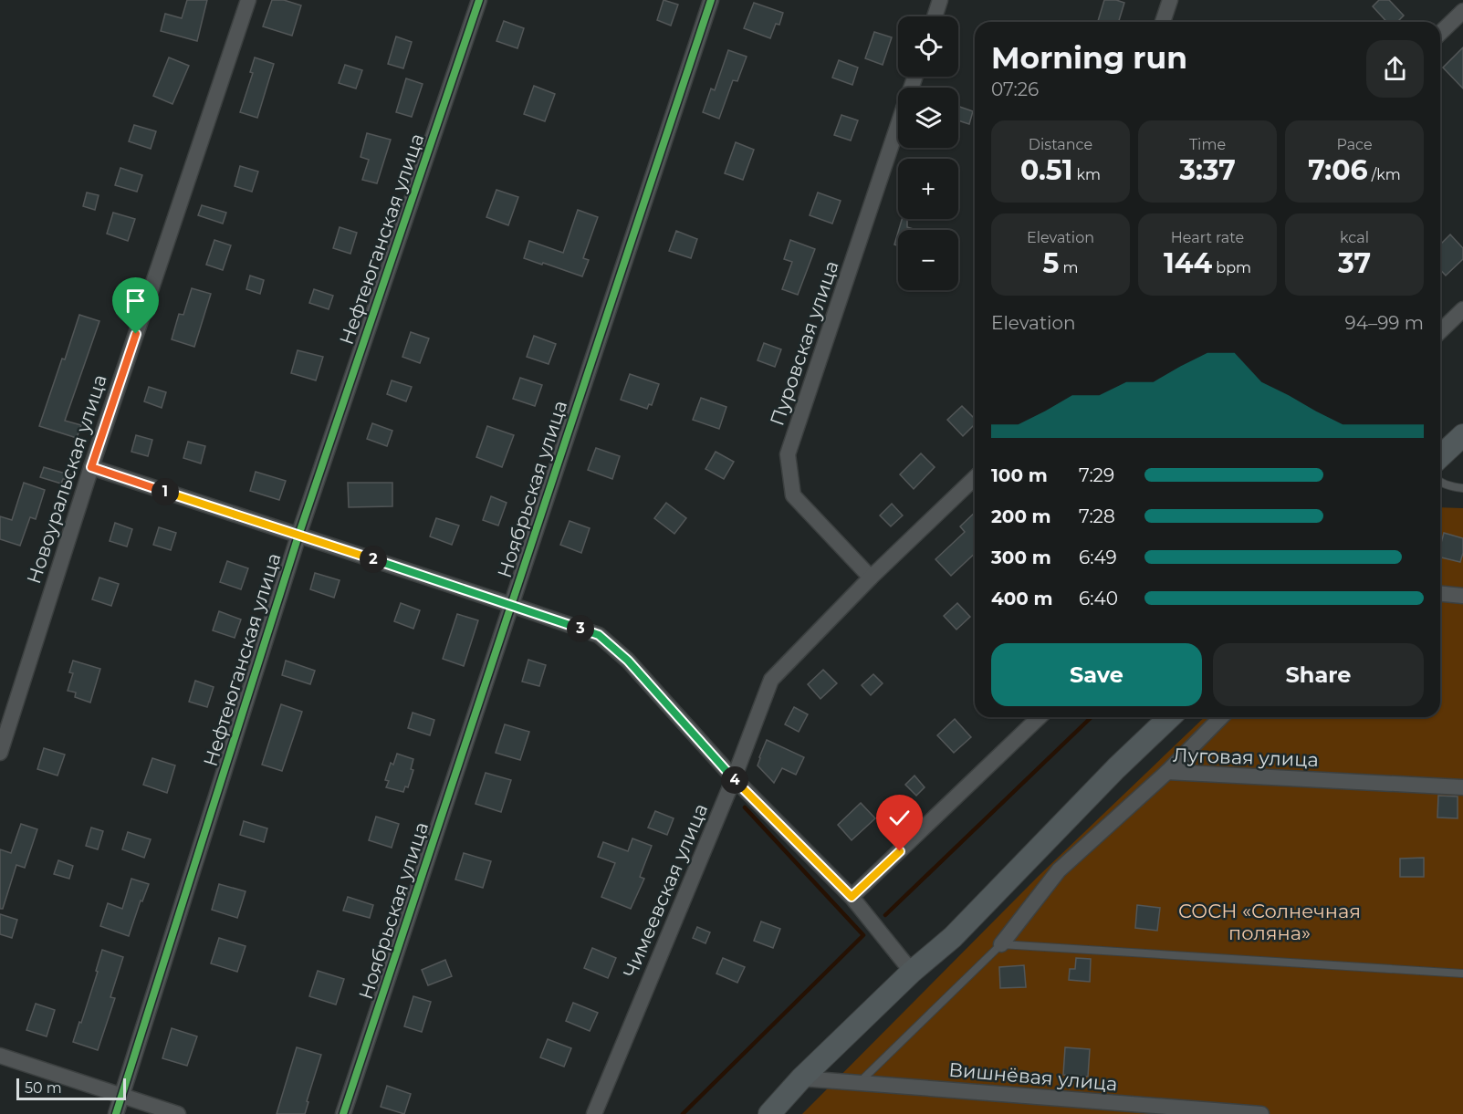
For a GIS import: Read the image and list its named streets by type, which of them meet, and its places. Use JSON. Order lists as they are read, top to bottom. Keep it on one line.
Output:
{"streets":{"street":["Нефтеюганская улица","Пуровская улица","Новоуральская улица","Ноябрьская улица","Луговая улица","Чимеевская улица","Вишнёвая улица"]},"crossings":[["Пуровская улица","Чимеевская улица"]],"parks":["СОСН «Солнечная поляна»"],"scale_bar":"50 m","page":{"map_buttons":["+","−"],"heading":["Morning run","07:26"],"stats":[["Distance","0.51 km"],["Time","3:37"],["Pace","7:06 /km"],["Elevation","5 m"],["Heart rate","144 bpm"],["kcal","37"]],"chart":["Elevation","94–99 m"],"list":[{"name":"100 m","note":"7:29"},{"name":"200 m","note":"7:28"},{"name":"300 m","note":"6:49"},{"name":"400 m","note":"6:40"}],"pins":["1","2","3","4"],"buttons":["Save","Share"],"scale":"50 m"}}
